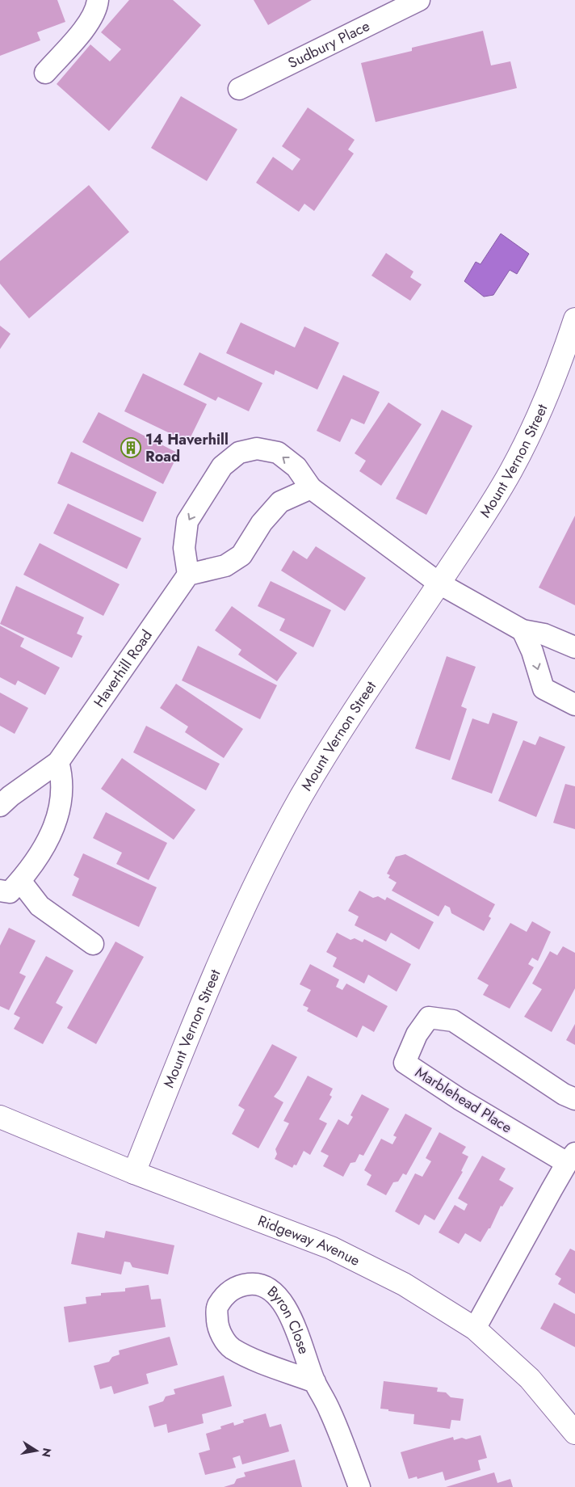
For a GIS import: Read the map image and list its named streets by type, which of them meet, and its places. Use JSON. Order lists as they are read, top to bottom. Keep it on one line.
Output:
{"streets":{"street":["Sudbury Place","Mount Vernon Street","Haverhill Road","Marblehead Place","Ridgeway Avenue","Byron Close"]},"crossings":[["Mount Vernon Street","Ridgeway Avenue"],["Marblehead Place","Ridgeway Avenue"]],"places":{"building":["14 Haverhill Road"]},"north":"right"}
